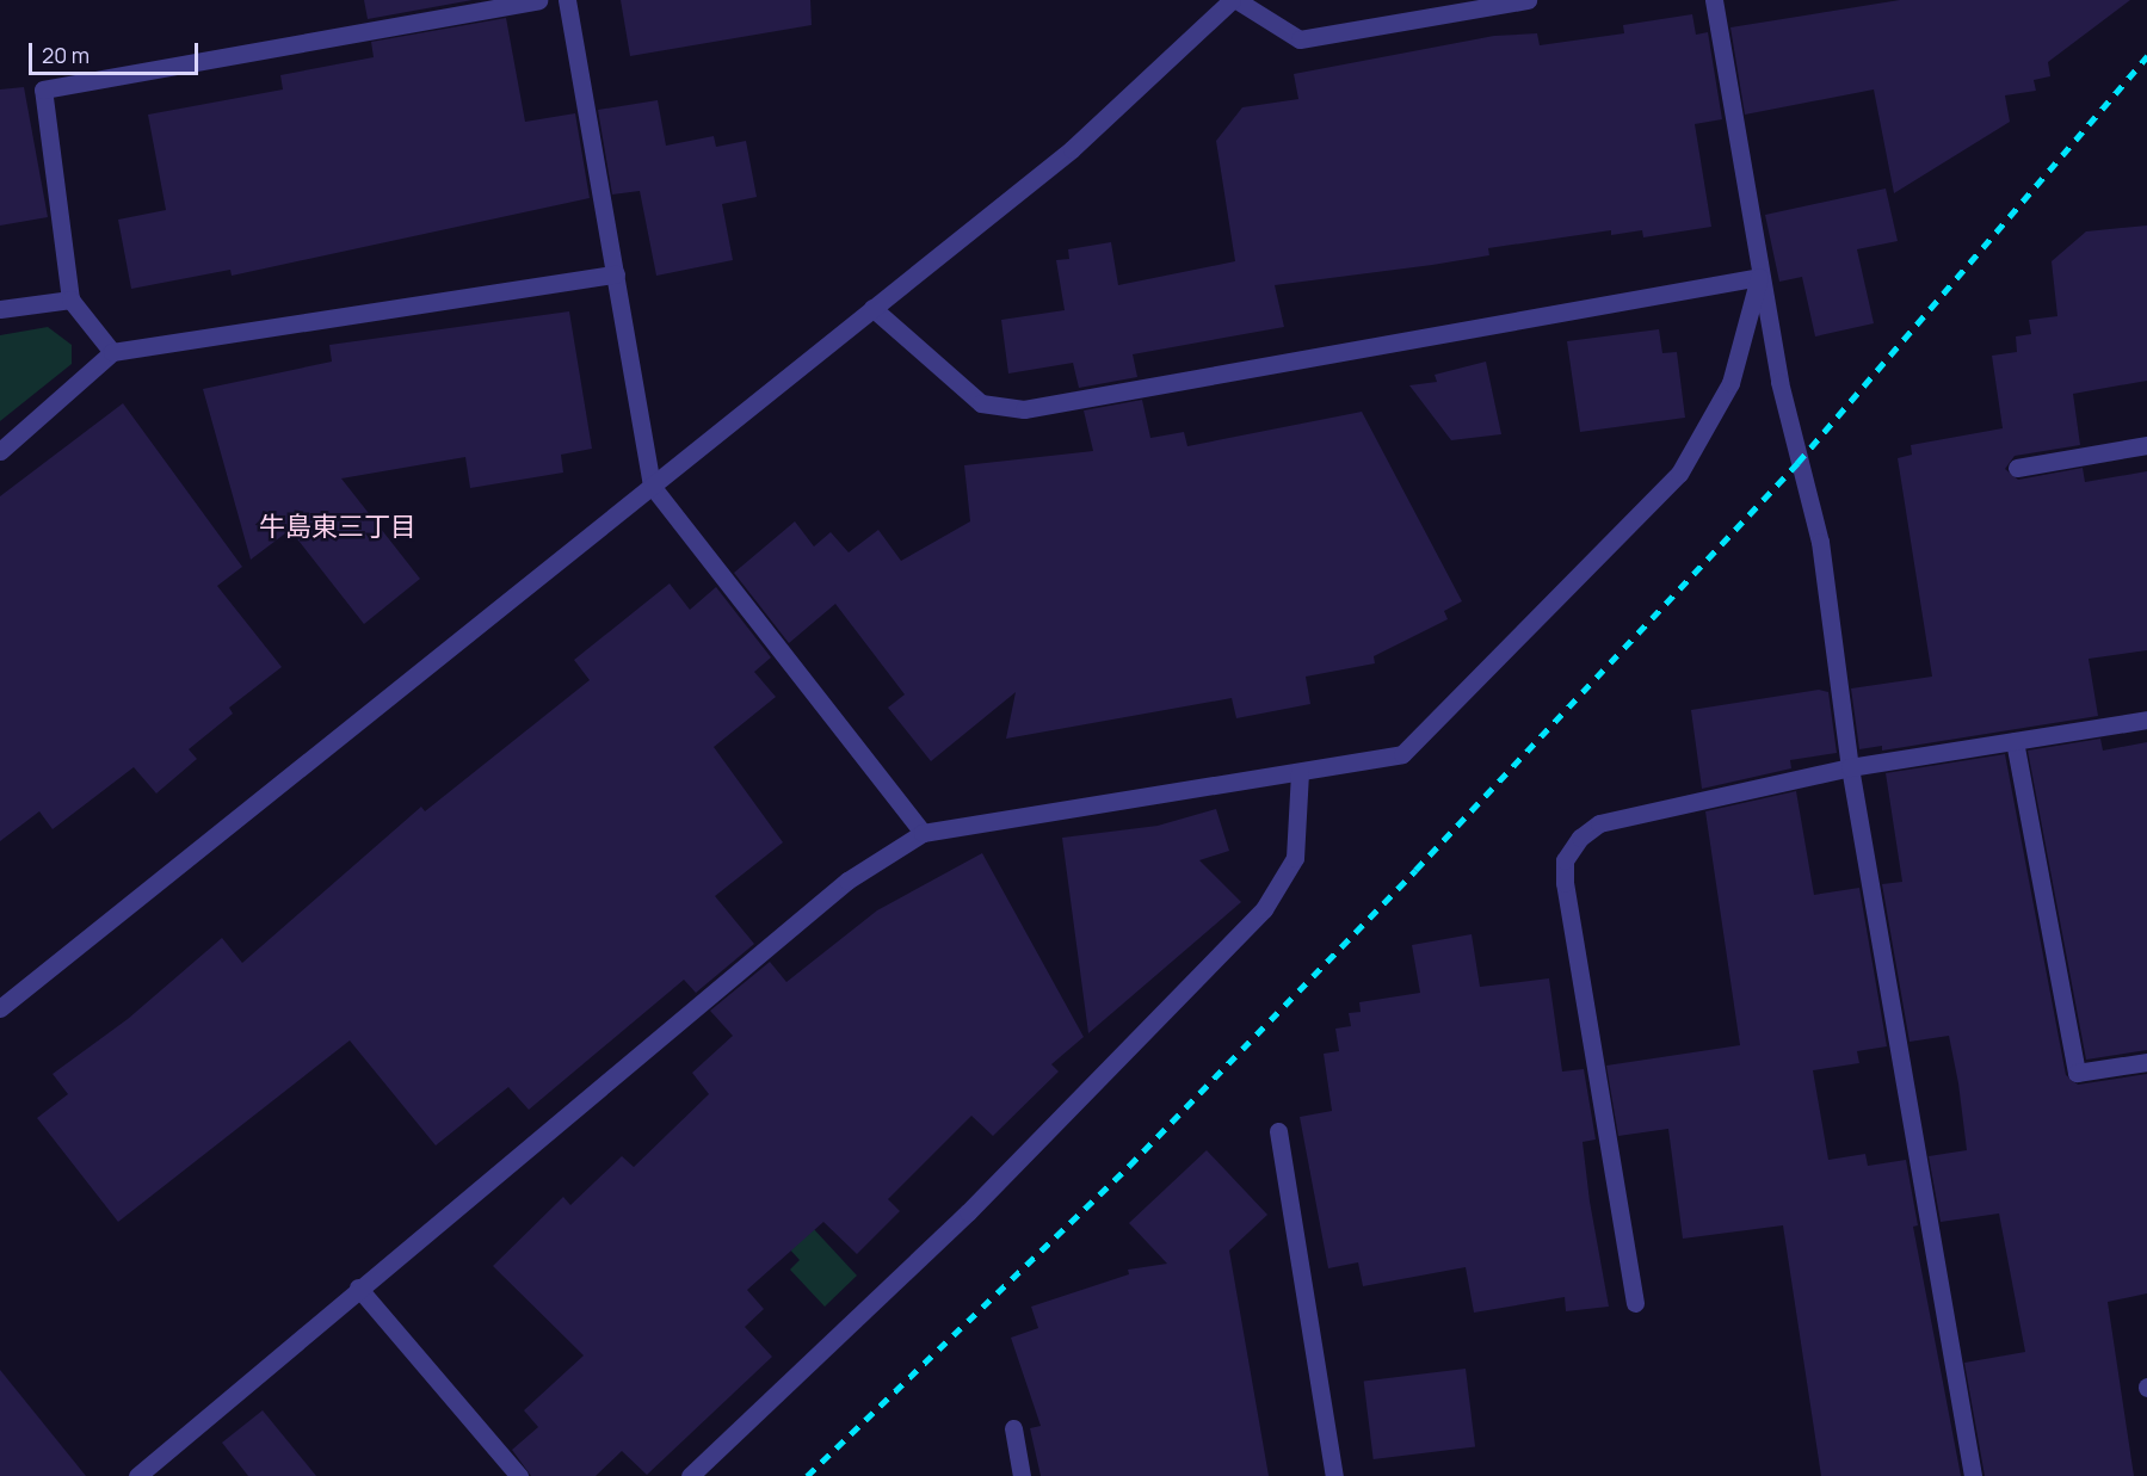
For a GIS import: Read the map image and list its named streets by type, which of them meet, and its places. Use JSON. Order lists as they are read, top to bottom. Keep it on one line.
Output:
{"districts":["牛島東三丁目"],"scale_bar":"20 m"}
